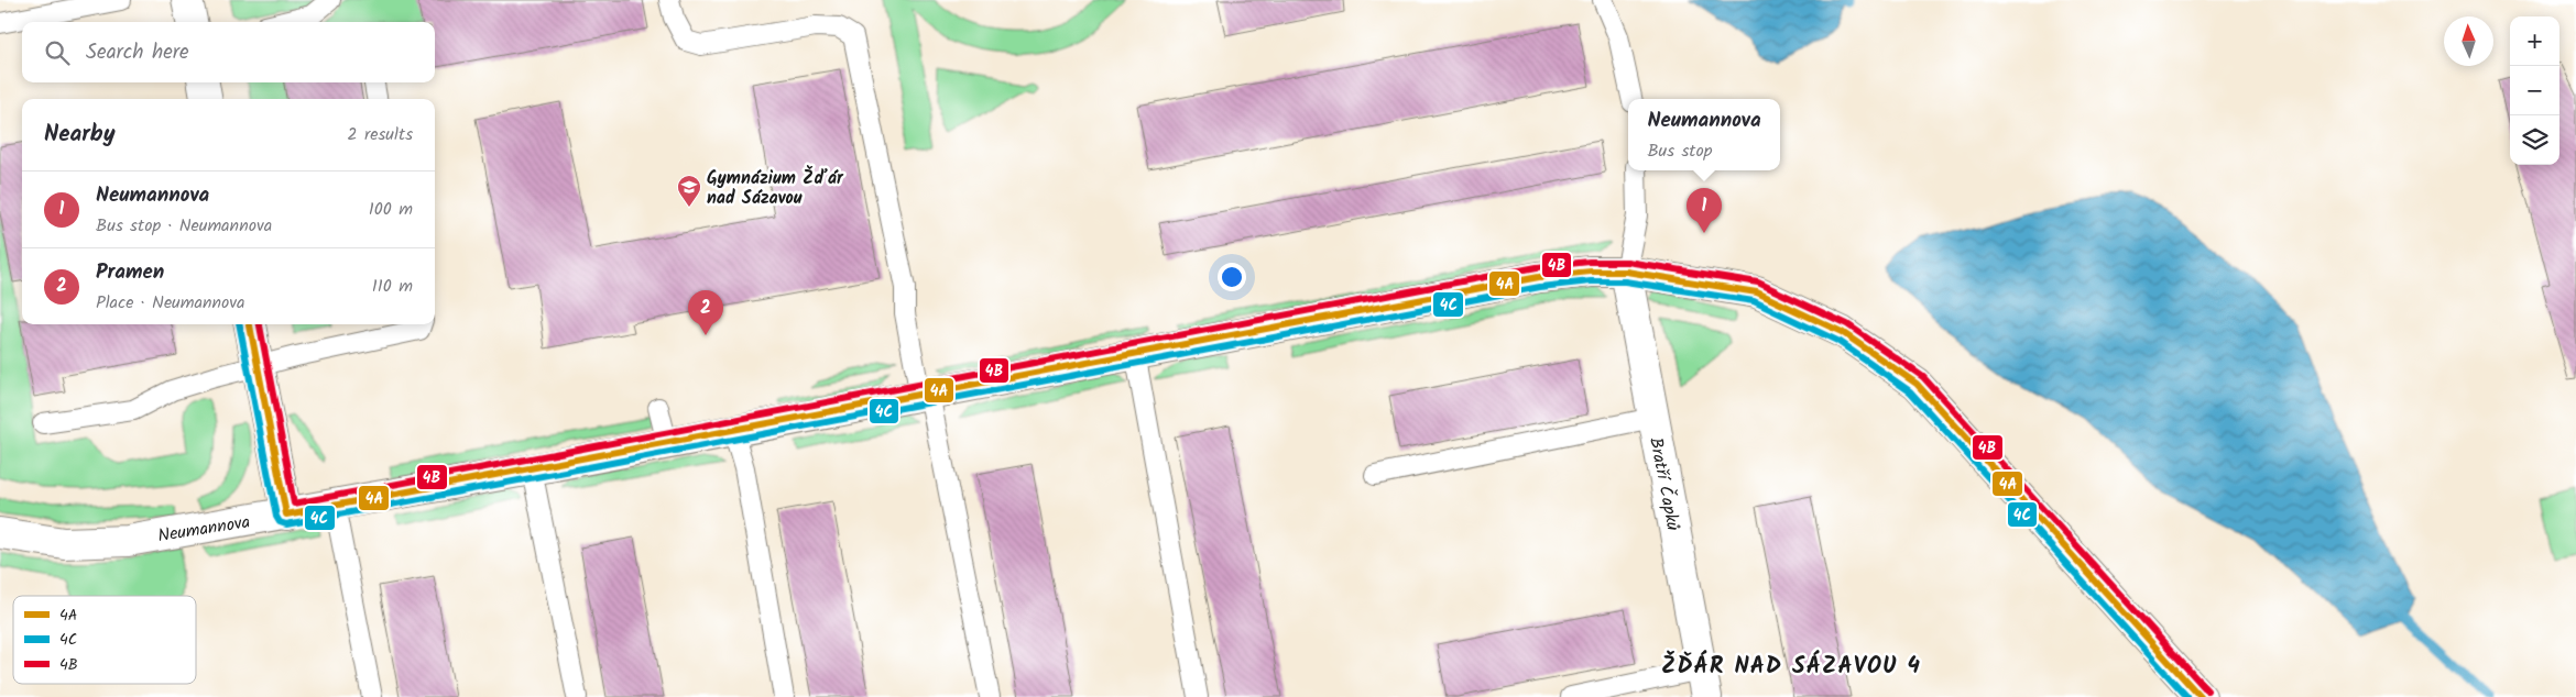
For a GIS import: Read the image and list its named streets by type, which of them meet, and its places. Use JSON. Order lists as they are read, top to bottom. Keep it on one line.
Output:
{"streets":{"street":["Bratří Čapků","Neumannova"]},"crossings":[["Bratří Čapků","Neumannova"]],"districts":["ŽĎÁR NAD SÁZAVOU 4"],"places":{"school or university":["Gymnázium Žďár nad Sázavou"]},"lines":["transit line 4B","transit line 4A","transit line 4C"],"legend":["4A","4C","4B"],"north":"top","page":{"map_buttons":["+","−"],"search":"Search here","popup":["Neumannova","Bus stop"],"heading":["Nearby","2 results"],"list":[{"mark":"1","name":"Neumannova","note":"Bus stop · Neumannova","value":"100 m"},{"mark":"2","name":"Pramen","note":"Place · Neumannova","value":"110 m"}],"pins":["1","2"]}}
